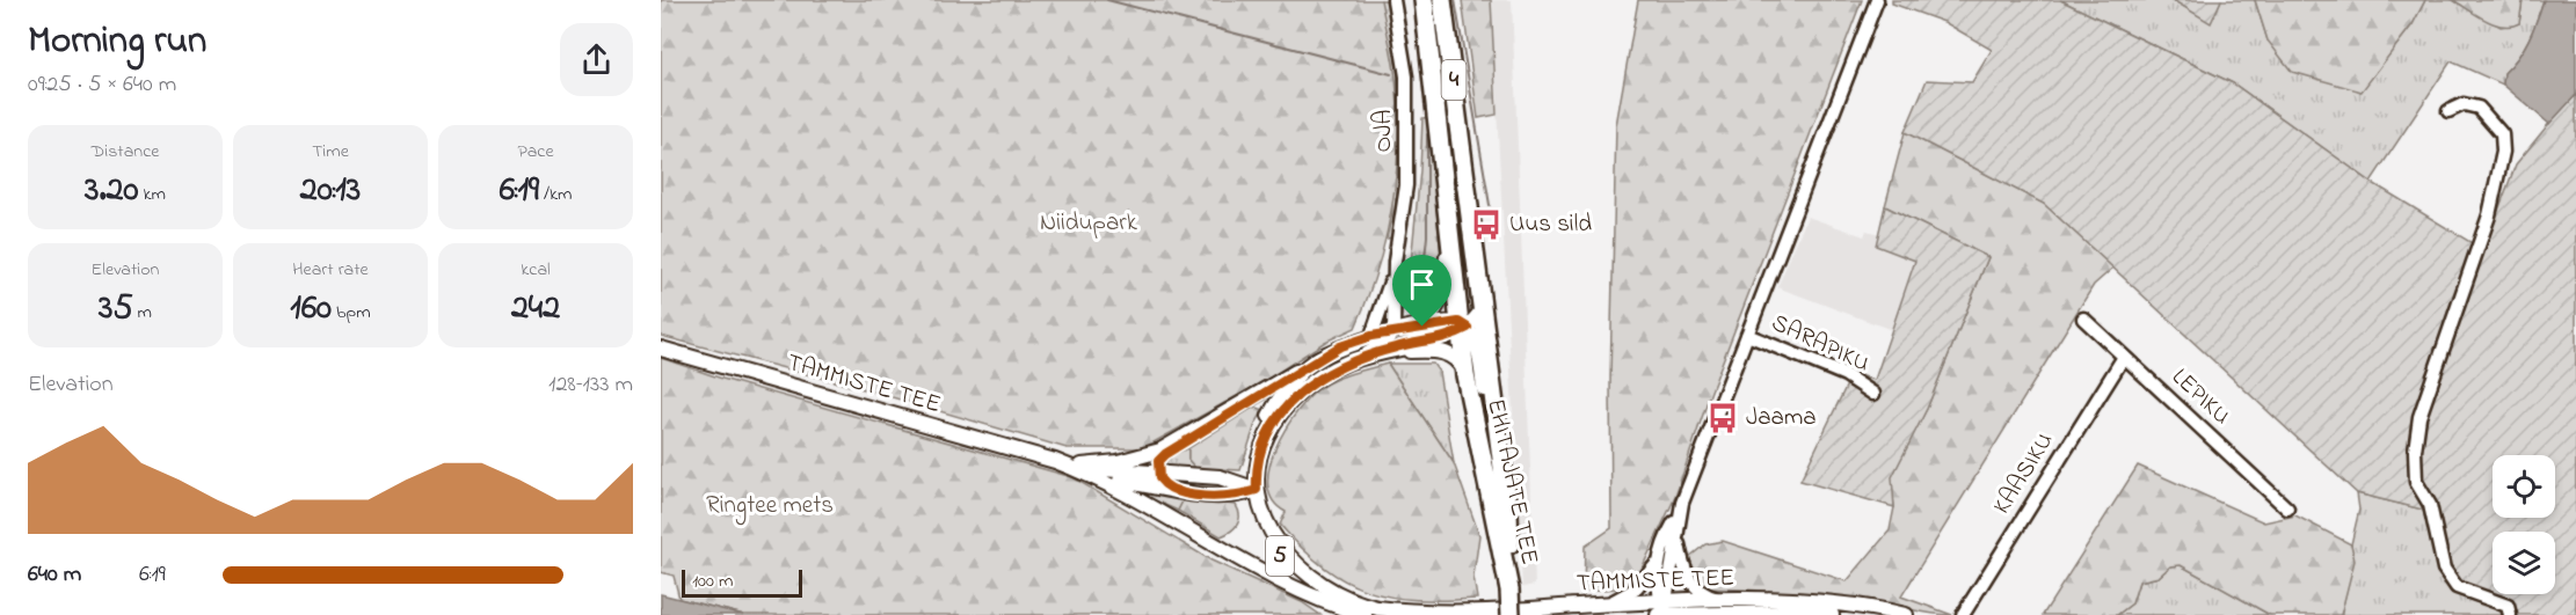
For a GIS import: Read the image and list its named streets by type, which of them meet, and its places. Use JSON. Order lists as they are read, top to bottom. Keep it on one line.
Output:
{"streets":{"highway":["4","EHITAJATE TEE"],"main road":["TAMMISTE TEE","5"],"street":["OJA","SARAPIKU","LEPIKU","KAASIKU"]},"crossings":[["4","EHITAJATE TEE"],["OJA","5"],["TAMMISTE TEE","5"],["LEPIKU","KAASIKU"],["EHITAJATE TEE","5"]],"parks":["Niidupark","Ringtee mets"],"places":{"bus stop":["Uus sild","Jaama"]},"scale_bar":"100 m","page":{"heading":["Morning run","09:25 · 5 × 640 m"],"stats":[["Distance","3.20 km"],["Time","20:13"],["Pace","6:19 /km"],["Elevation","35 m"],["Heart rate","160 bpm"],["kcal","242"]],"chart":["Elevation","128–133 m"],"list":[{"name":"640 m","note":"6:19"}],"scale":"100 m"}}
